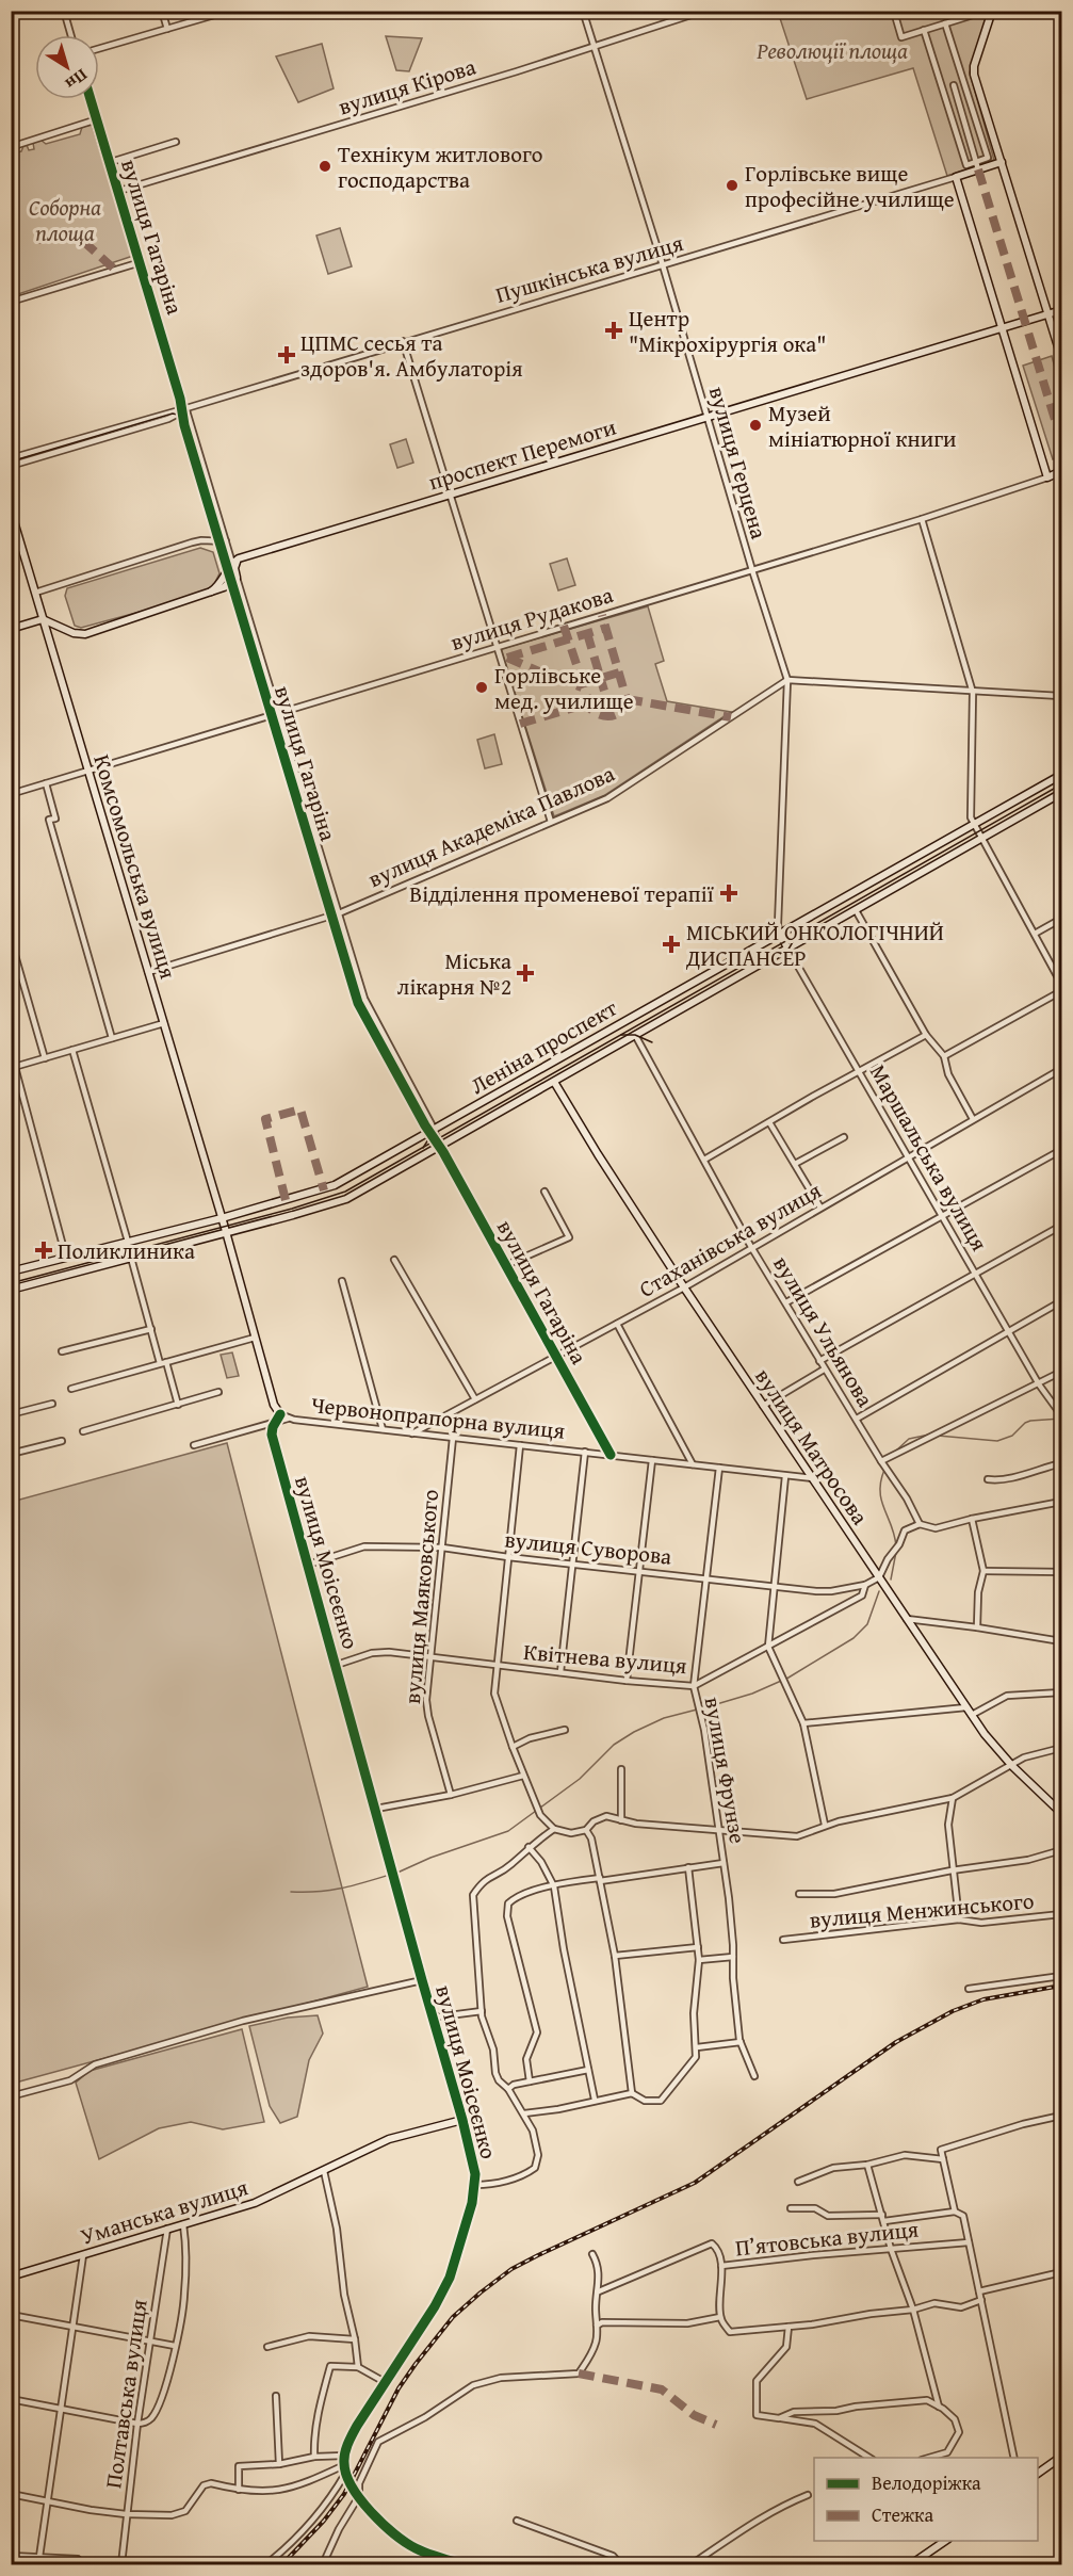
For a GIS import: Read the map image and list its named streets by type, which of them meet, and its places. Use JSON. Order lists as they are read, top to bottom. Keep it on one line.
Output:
{"streets":{"street":["вулиця Кірова","вулиця Гагаріна","Пушкінська вулиця","проспект Перемоги","вулиця Герцена","вулиця Рудакова","вулиця Академіка Павлова","Комсомольська вулиця","Леніна проспект","Маршальська вулиця","Стаханівська вулиця","вулиця Ульянова","Червонопрапорна вулиця","вулиця Матросова","вулиця Суворова","вулиця Моісеєнко","вулиця Маяковського","Квітнева вулиця","вулиця Фрунзе","вулиця Менжинського","Уманська вулиця","П’ятовська вулиця","Полтавська вулиця"]},"crossings":[["вулиця Кірова","вулиця Гагаріна"],["вулиця Кірова","вулиця Герцена"],["вулиця Гагаріна","Пушкінська вулиця"],["вулиця Гагаріна","проспект Перемоги"],["вулиця Гагаріна","вулиця Рудакова"],["вулиця Гагаріна","вулиця Академіка Павлова"],["вулиця Гагаріна","Леніна проспект"],["вулиця Гагаріна","Стаханівська вулиця"],["вулиця Гагаріна","Червонопрапорна вулиця"],["Пушкінська вулиця","вулиця Герцена"],["проспект Перемоги","вулиця Герцена"],["вулиця Герцена","вулиця Рудакова"],["вулиця Герцена","вулиця Академіка Павлова"],["вулиця Герцена","Леніна проспект"],["вулиця Рудакова","Комсомольська вулиця"],["вулиця Академіка Павлова","Комсомольська вулиця"],["Комсомольська вулиця","Леніна проспект"],["Леніна проспект","Маршальська вулиця"],["Леніна проспект","вулиця Ульянова"],["Леніна проспект","вулиця Матросова"],["Маршальська вулиця","Стаханівська вулиця"],["Стаханівська вулиця","вулиця Ульянова"],["Стаханівська вулиця","Червонопрапорна вулиця"],["Стаханівська вулиця","вулиця Матросова"],["Червонопрапорна вулиця","вулиця Матросова"],["Червонопрапорна вулиця","вулиця Моісеєнко"],["Червонопрапорна вулиця","вулиця Маяковського"],["Червонопрапорна вулиця","вулиця Фрунзе"],["вулиця Матросова","Квітнева вулиця"],["вулиця Суворова","вулиця Моісеєнко"],["вулиця Суворова","вулиця Маяковського"],["вулиця Суворова","Квітнева вулиця"],["вулиця Суворова","вулиця Фрунзе"],["вулиця Моісеєнко","Квітнева вулиця"],["вулиця Моісеєнко","Уманська вулиця"],["вулиця Маяковського","Квітнева вулиця"],["Квітнева вулиця","вулиця Фрунзе"],["Уманська вулиця","Полтавська вулиця"]],"parks":["Революції площа","Соборна площа"],"places":{"other":["Технікум житлового господарства","Горлівське вище професійне училище","Музей мініатюрної книги","Горлівське мед. училище"],"health":["Центр \"Мікрохірургія ока\"","ЦПМС сесья та здоров'я. Амбулаторія","Відділення променевої терапії","МІСЬКИЙ ОНКОЛОГІЧНИЙ ДИСПАНСЕР","Міська лікарня №2","Поликлиника"]},"legend":["Велодоріжка","Стежка"],"north":"bottom right"}
